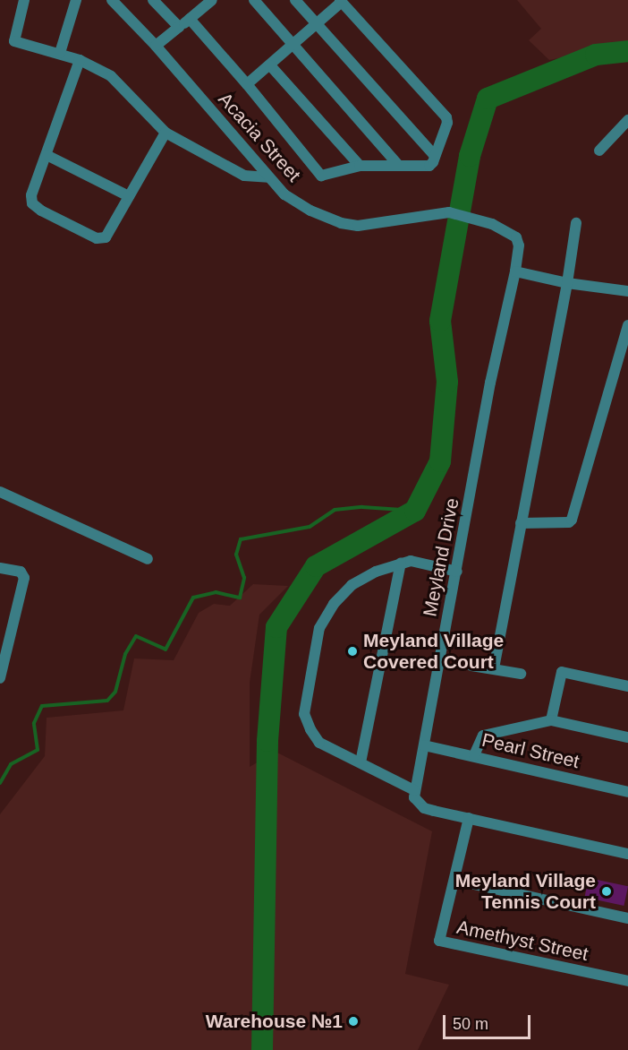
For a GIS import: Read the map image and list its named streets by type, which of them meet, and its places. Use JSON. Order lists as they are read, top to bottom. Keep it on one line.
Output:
{"streets":{"street":["Acacia Street","Meyland Drive","Pearl Street","Amethyst Street"]},"crossings":[["Acacia Street","Meyland Drive"],["Meyland Drive","Pearl Street"]],"places":["Meyland Village Covered Court","Meyland Village Tennis Court","Warehouse №1"],"scale_bar":"50 m"}
